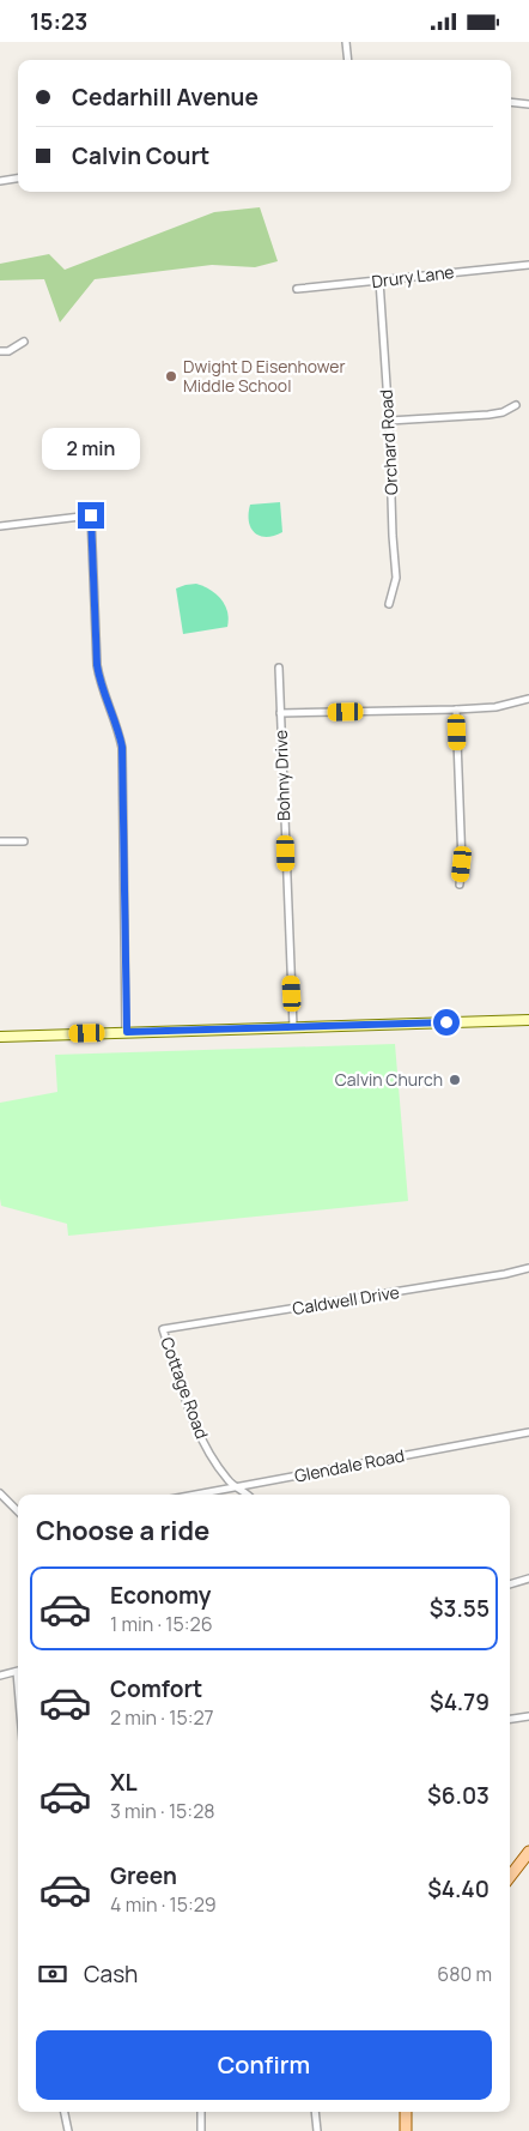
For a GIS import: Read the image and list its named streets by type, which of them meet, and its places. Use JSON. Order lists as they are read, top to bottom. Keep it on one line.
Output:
{"streets":{"street":["Drury Lane","Orchard Road","Bohny Drive","Caldwell Drive","Cottage Road","Glendale Road"]},"crossings":[["Drury Lane","Orchard Road"],["Caldwell Drive","Cottage Road"],["Cottage Road","Glendale Road"]],"places":["Dwight D Eisenhower Middle School","Calvin Church"],"page":{"status":"15:23","banner":["Cedarhill Avenue","Calvin Court"],"bubble":"2 min","heading":"Choose a ride","list":[{"name":"Economy","note":"1 min · 15:26","value":"$3.55"},{"name":"Comfort","note":"2 min · 15:27","value":"$4.79"},{"name":"XL","note":"3 min · 15:28","value":"$6.03"},{"name":"Green","note":"4 min · 15:29","value":"$4.40"}],"pay":["Cash","680 m"],"buttons":"Confirm"}}
